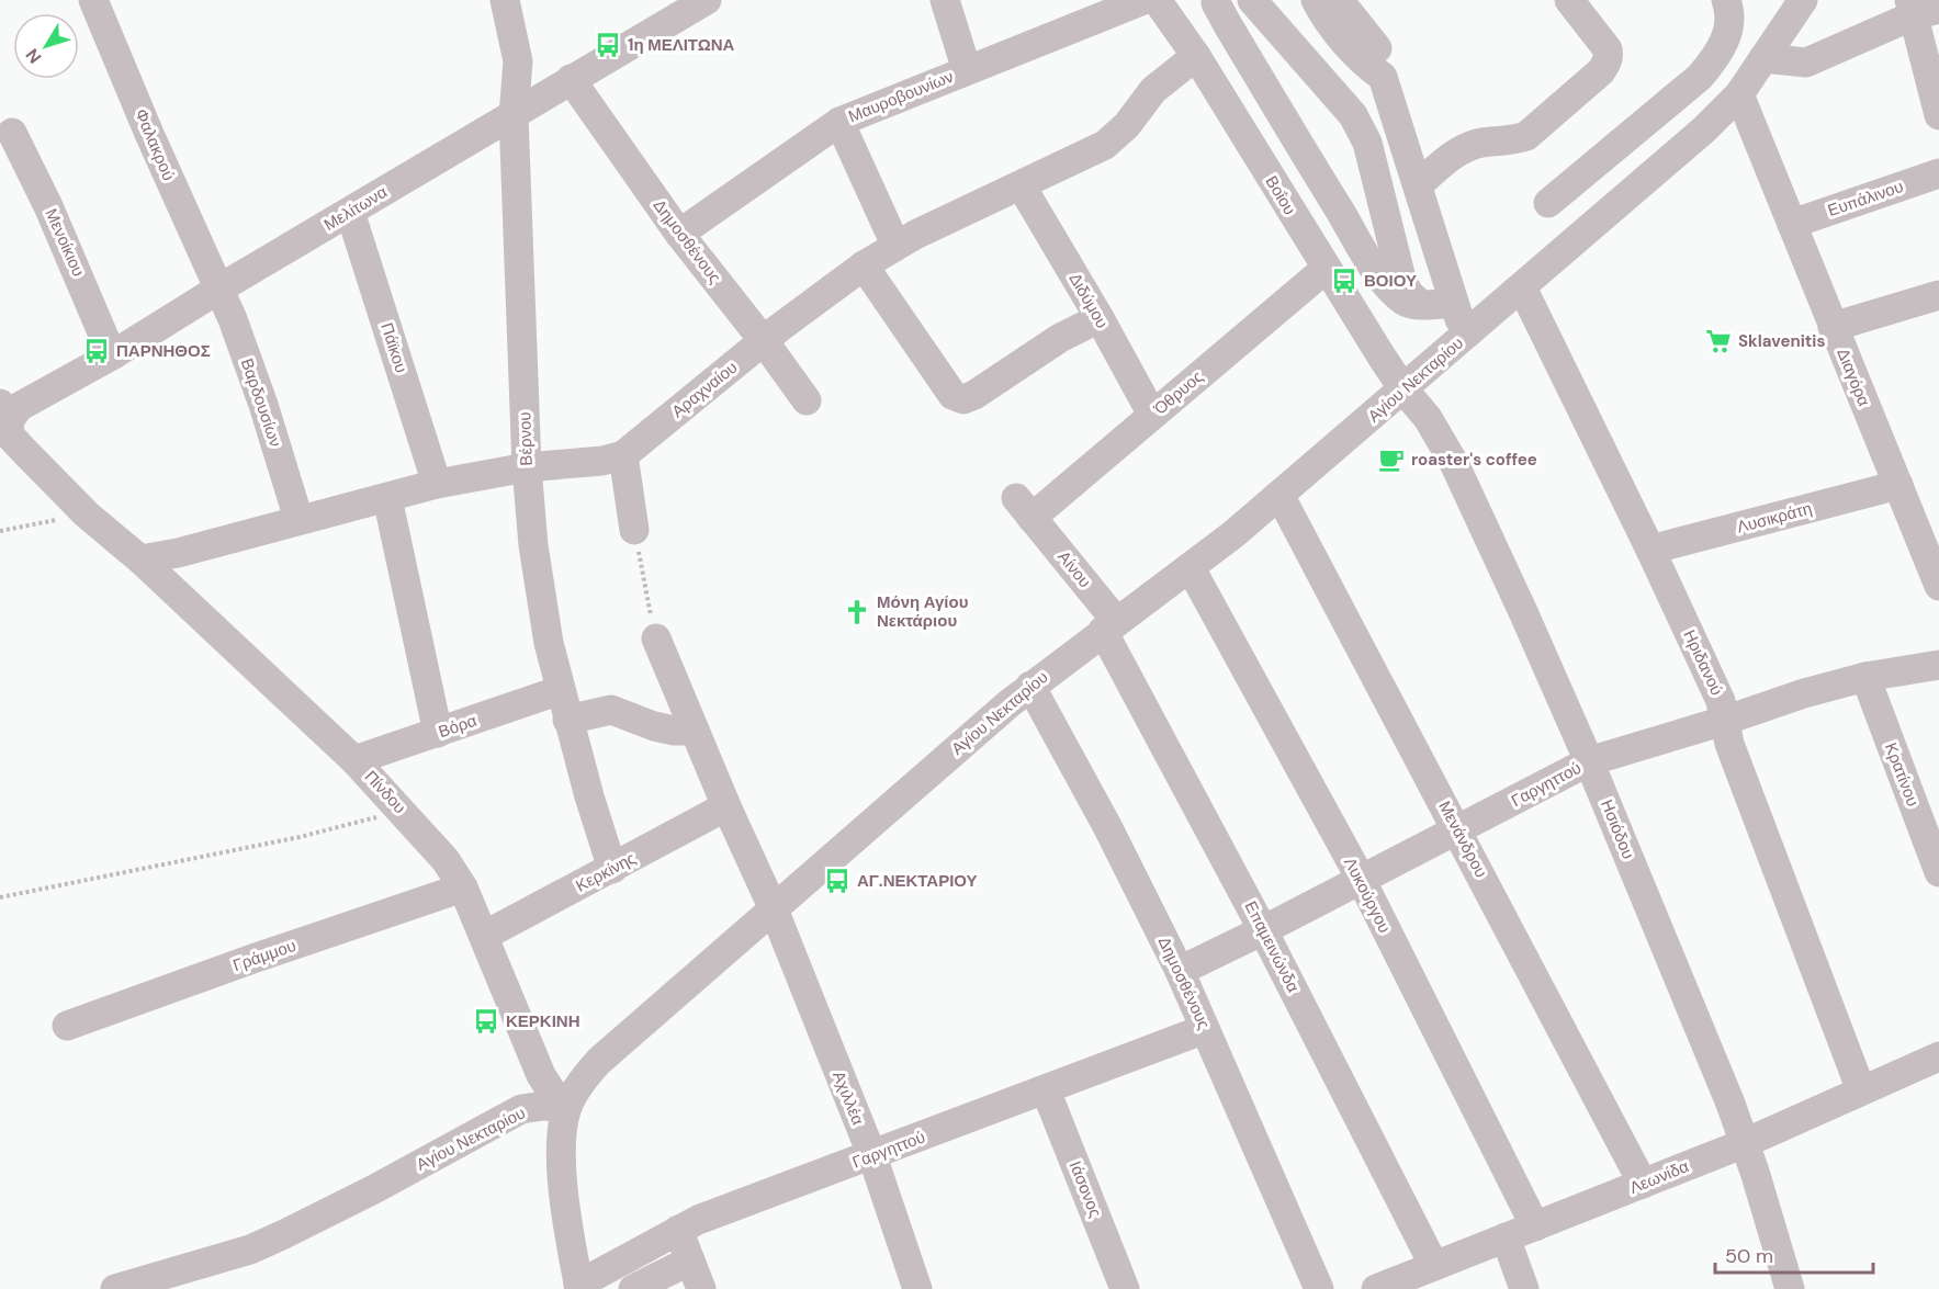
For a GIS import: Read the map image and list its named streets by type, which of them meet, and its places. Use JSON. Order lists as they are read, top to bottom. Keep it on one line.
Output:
{"streets":{"street":["Μαυροβουνίων","Φαλακρού","Βοΐου","Ευπάλινου","Μελίτωνα","Δημοσθένους","Μενοίκιου","Διδύμου","Πάϊκου","Διαγόρα","Αγίου Νεκταρίου","Αραχναίου","Όθρυος","Βαρδουσίων","Βέρνου","Λυσικράτη","Αίνου","Ηριδανού","Βόρα","Κρατίνου","Γαργηττού","Πίνδου","Ησιόδου","Μενάνδρου","Κερκίνης","Λυκούργου","Επαμεινώνδα","Γράμμου","Αχιλλέα","Λεωνίδα","Ιάσονος"]},"crossings":[["Μαυροβουνίων","Δημοσθένους"],["Φαλακρού","Μελίτωνα"],["Φαλακρού","Βαρδουσίων"],["Βοΐου","Αγίου Νεκταρίου"],["Βοΐου","Αραχναίου"],["Βοΐου","Όθρυος"],["Βοΐου","Ησιόδου"],["Ευπάλινου","Διαγόρα"],["Μελίτωνα","Δημοσθένους"],["Μελίτωνα","Μενοίκιου"],["Μελίτωνα","Πάϊκου"],["Μελίτωνα","Βαρδουσίων"],["Μελίτωνα","Βέρνου"],["Μελίτωνα","Πίνδου"],["Δημοσθένους","Αγίου Νεκταρίου"],["Δημοσθένους","Αραχναίου"],["Δημοσθένους","Γαργηττού"],["Διδύμου","Αραχναίου"],["Διδύμου","Όθρυος"],["Πάϊκου","Αραχναίου"],["Διαγόρα","Αγίου Νεκταρίου"],["Διαγόρα","Λυσικράτη"],["Αγίου Νεκταρίου","Αίνου"],["Αγίου Νεκταρίου","Ηριδανού"],["Αγίου Νεκταρίου","Πίνδου"],["Αγίου Νεκταρίου","Ησιόδου"],["Αγίου Νεκταρίου","Μενάνδρου"],["Αγίου Νεκταρίου","Λυκούργου"],["Αγίου Νεκταρίου","Επαμεινώνδα"],["Αγίου Νεκταρίου","Αχιλλέα"],["Αραχναίου","Βαρδουσίων"],["Αραχναίου","Βέρνου"],["Αραχναίου","Πίνδου"],["Όθρυος","Αίνου"],["Βέρνου","Βόρα"],["Βέρνου","Κερκίνης"],["Λυσικράτη","Ηριδανού"],["Αίνου","Επαμεινώνδα"],["Ηριδανού","Γαργηττού"],["Ηριδανού","Λεωνίδα"],["Βόρα","Πίνδου"],["Κρατίνου","Γαργηττού"],["Γαργηττού","Ησιόδου"],["Γαργηττού","Μενάνδρου"],["Γαργηττού","Λυκούργου"],["Γαργηττού","Επαμεινώνδα"],["Γαργηττού","Αχιλλέα"],["Γαργηττού","Ιάσονος"],["Πίνδου","Κερκίνης"],["Πίνδου","Γράμμου"],["Ησιόδου","Λεωνίδα"],["Μενάνδρου","Λεωνίδα"],["Κερκίνης","Αχιλλέα"],["Λυκούργου","Λεωνίδα"],["Επαμεινώνδα","Λεωνίδα"]],"places":{"bus stop":["1η ΜΕΛΙΤΩΝΑ","ΒΟΙΟΥ","ΠΑΡΝΗΘΟΣ","ΑΓ.ΝΕΚΤΑΡΙΟΥ","ΚΕΡΚΙΝΗ"],"supermarket":["Sklavenitis"],"cafe":["roaster's coffee"],"church":["Μόνη Αγίου Νεκτάριου"]},"scale_bar":"50 m","north":"bottom left"}
